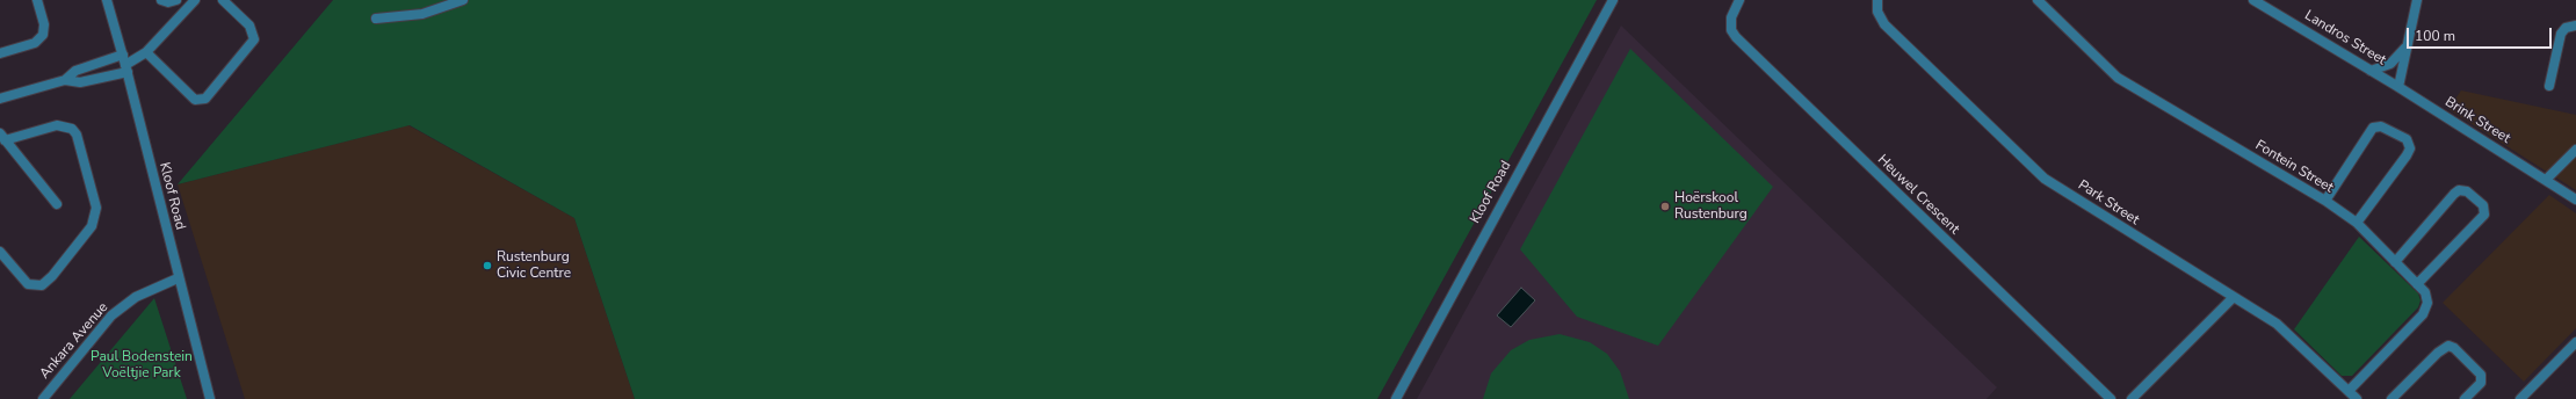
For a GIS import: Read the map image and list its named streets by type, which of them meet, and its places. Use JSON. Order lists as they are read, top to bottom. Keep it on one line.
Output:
{"streets":{"street":["Landros Street","Brink Street","Fontein Street","Kloof Road","Heuwel Crescent","Park Street","Ankara Avenue"]},"crossings":[["Landros Street","Brink Street"],["Fontein Street","Park Street"],["Kloof Road","Ankara Avenue"]],"parks":["Paul Bodenstein Voëltjie Park"],"places":["Hoërskool Rustenburg","Rustenburg Civic Centre"],"scale_bar":"100 m"}
